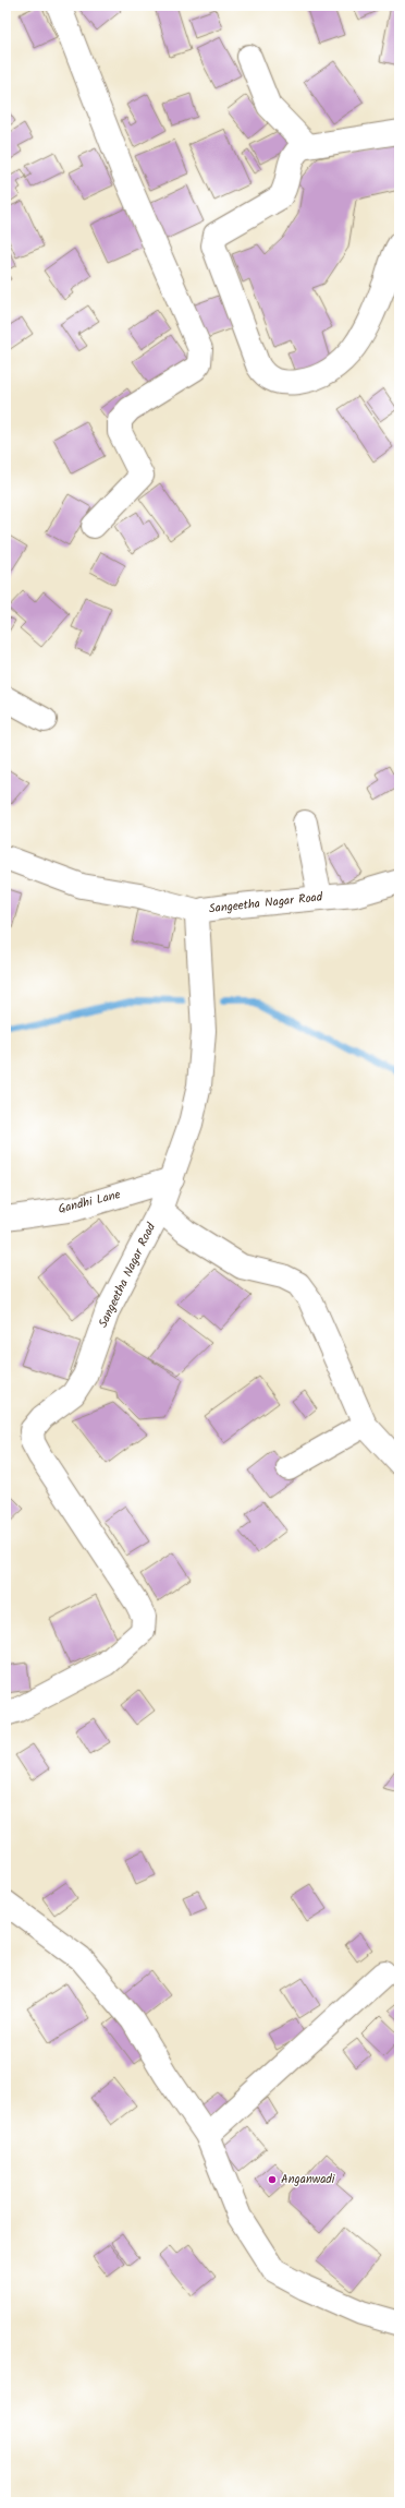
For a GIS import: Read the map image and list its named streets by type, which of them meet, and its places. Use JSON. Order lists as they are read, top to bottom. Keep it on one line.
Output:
{"streets":{"street":["Sangeetha Nagar Road","Gandhi Lane"]},"crossings":[["Sangeetha Nagar Road","Gandhi Lane"]],"places":["Anganwadi"]}
